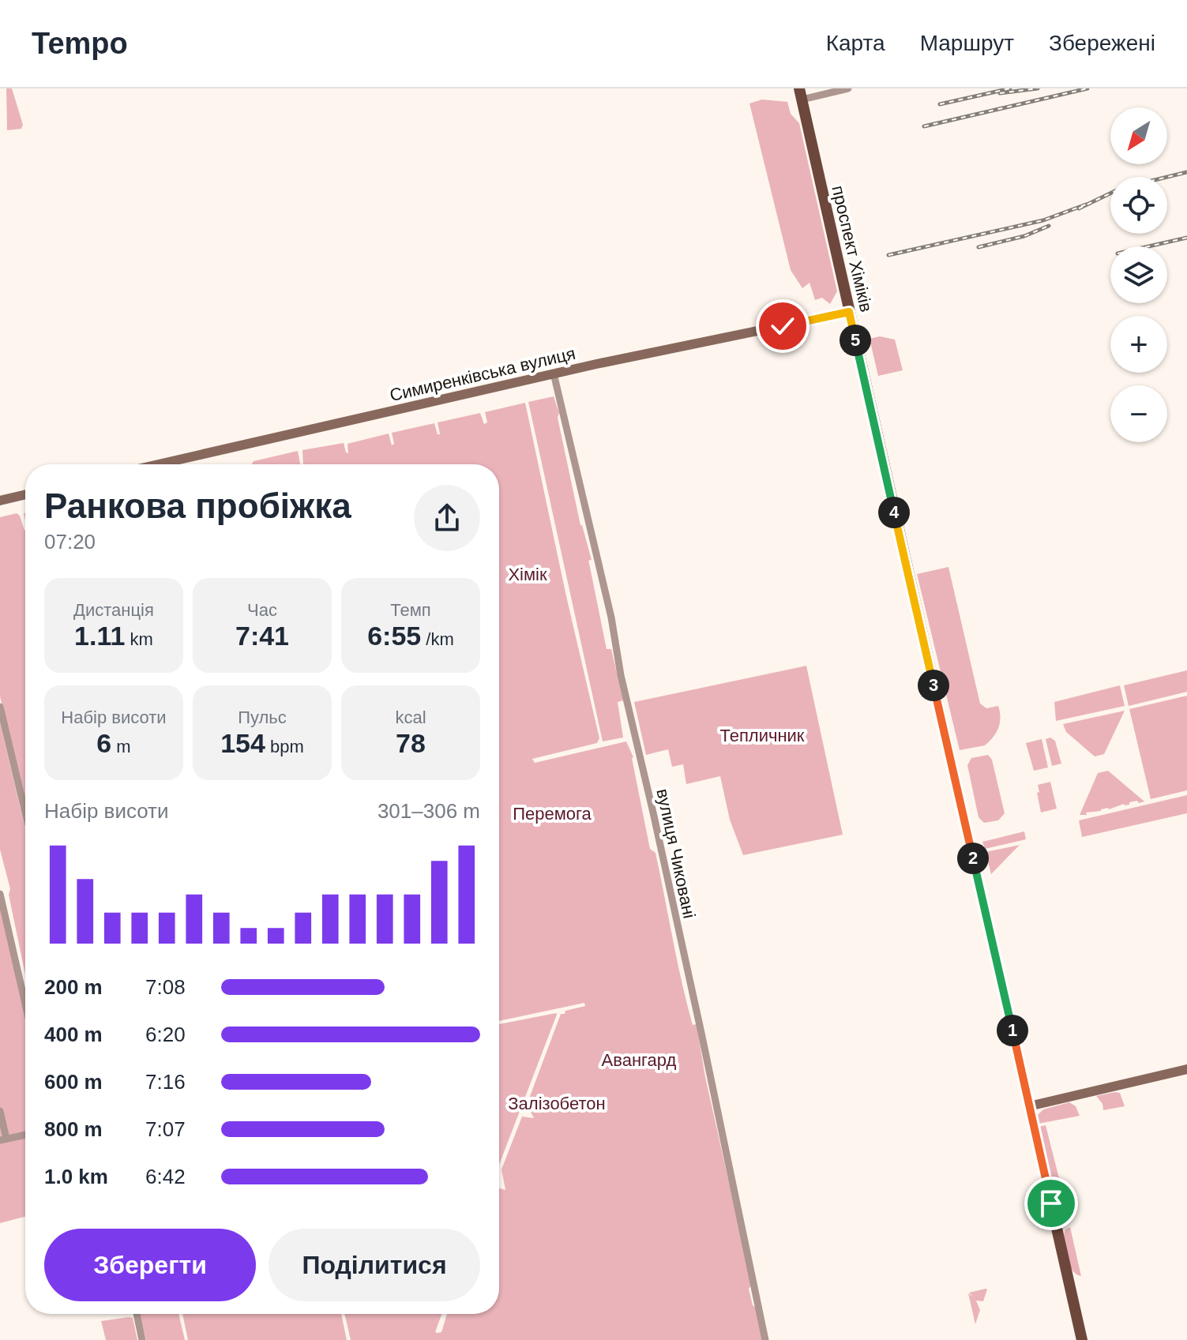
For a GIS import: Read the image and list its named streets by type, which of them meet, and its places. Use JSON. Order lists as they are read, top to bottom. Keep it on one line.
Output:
{"streets":{"main road":["проспект Хіміків","Симиренківська вулиця"],"street":["вулиця Чиковані"]},"crossings":[["проспект Хіміків","Симиренківська вулиця"],["Симиренківська вулиця","вулиця Чиковані"]],"parks":["Хімік","Тепличник","Перемога","Авангард","Залізобетон"],"north":"bottom left","page":{"header":"Tempo","nav":["Карта","Маршрут","Збережені"],"map_buttons":["+","−"],"pins":["5","4","3","2","1"],"heading":["Ранкова пробіжка","07:20"],"stats":[["Дистанція","1.11 km"],["Час","7:41"],["Темп","6:55 /km"],["Набір висоти","6 m"],["Пульс","154 bpm"],["kcal","78"]],"chart":["Набір висоти","301–306 m"],"list":[{"name":"200 m","note":"7:08"},{"name":"400 m","note":"6:20"},{"name":"600 m","note":"7:16"},{"name":"800 m","note":"7:07"},{"name":"1.0 km","note":"6:42"}],"buttons":["Зберегти","Поділитися"]}}
